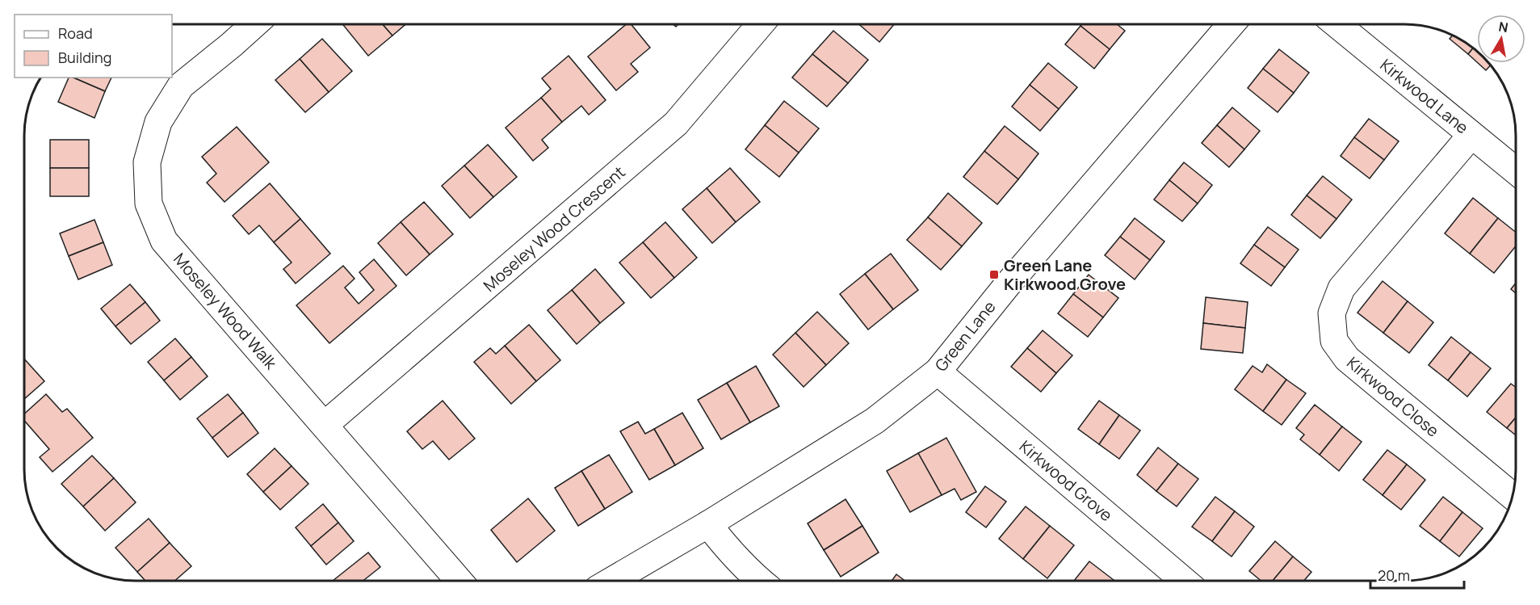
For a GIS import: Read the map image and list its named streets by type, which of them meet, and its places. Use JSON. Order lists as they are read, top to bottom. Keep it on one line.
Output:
{"streets":{"street":["Kirkwood Lane","Moseley Wood Crescent","Moseley Wood Walk","Green Lane","Kirkwood Close","Kirkwood Grove"]},"crossings":[["Kirkwood Lane","Kirkwood Close"],["Moseley Wood Crescent","Moseley Wood Walk"],["Green Lane","Kirkwood Grove"]],"places":{"transit":["Green Lane Kirkwood Grove"]},"legend":["Road","Building"],"scale_bar":"20 m","north":"top"}
